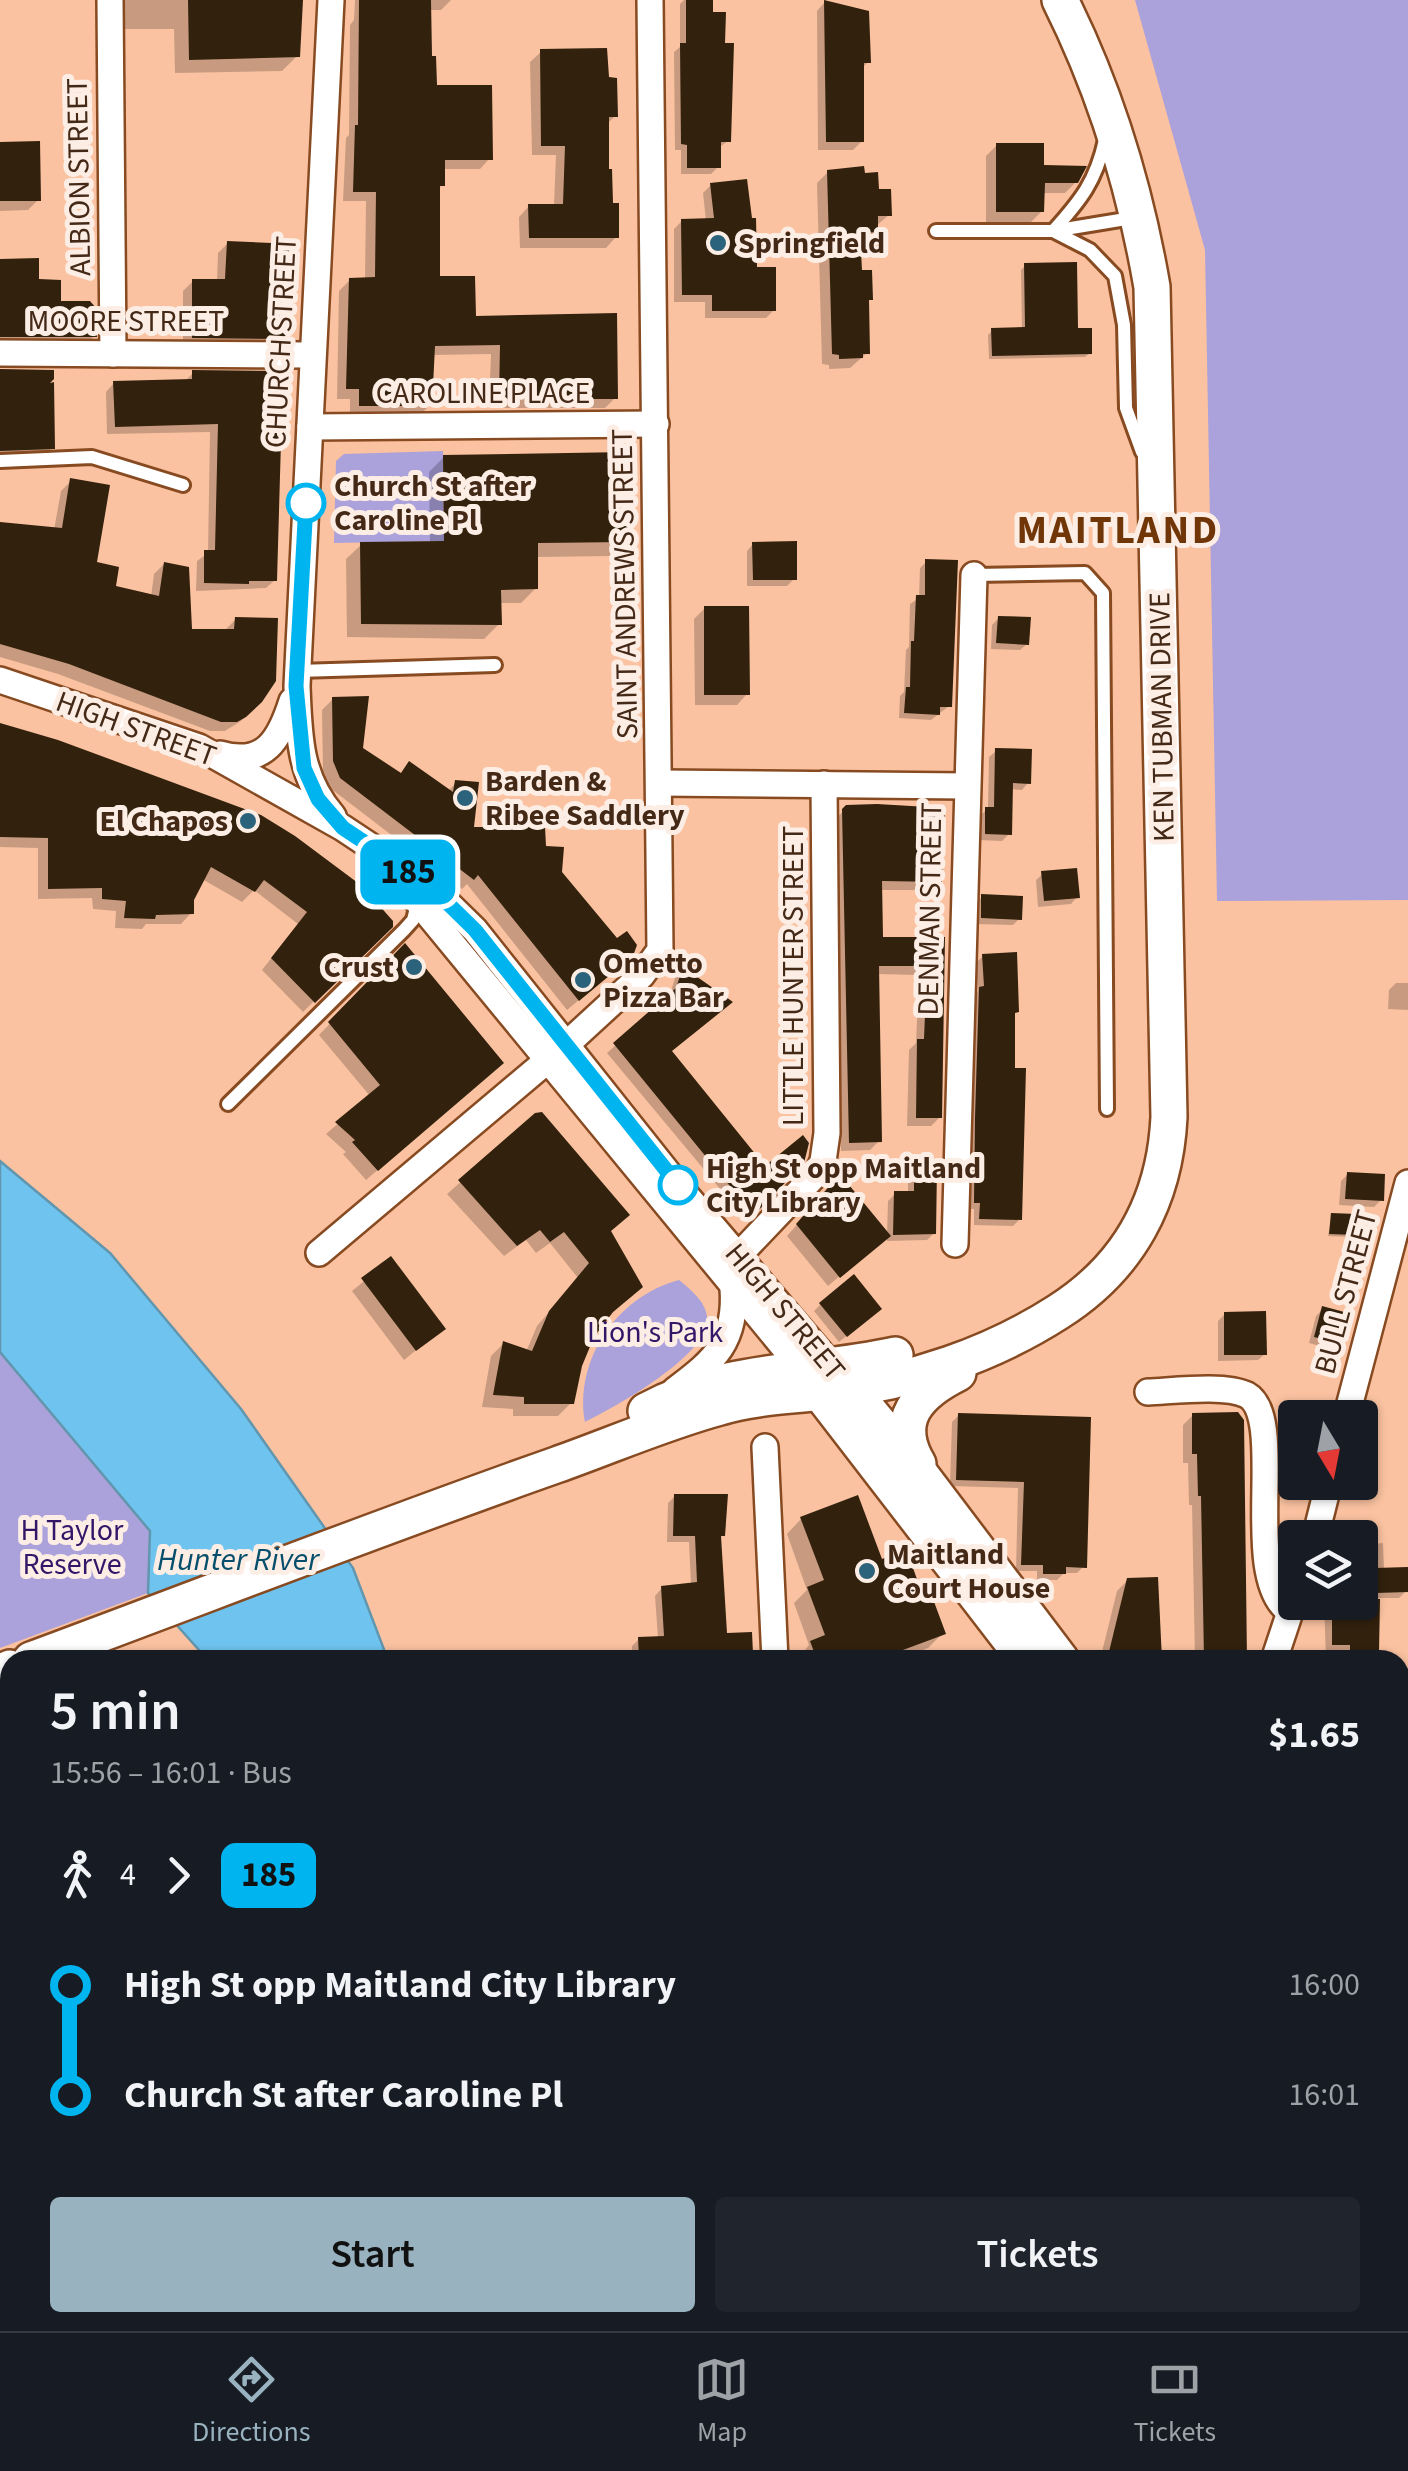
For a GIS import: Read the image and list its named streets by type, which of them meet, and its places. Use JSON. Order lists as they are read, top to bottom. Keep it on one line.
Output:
{"streets":{"main road":["KEN TUBMAN DRIVE","HIGH STREET"],"street":["ALBION STREET","MOORE STREET","CHURCH STREET","CAROLINE PLACE","SAINT ANDREWS STREET","DENMAN STREET","LITTLE HUNTER STREET","BULL STREET"]},"crossings":[["ALBION STREET","MOORE STREET"],["MOORE STREET","CHURCH STREET"],["CHURCH STREET","CAROLINE PLACE"],["CHURCH STREET","HIGH STREET"],["CAROLINE PLACE","SAINT ANDREWS STREET"],["SAINT ANDREWS STREET","HIGH STREET"],["KEN TUBMAN DRIVE","HIGH STREET"],["HIGH STREET","LITTLE HUNTER STREET"]],"districts":["MAITLAND"],"water":["Hunter River"],"parks":["Lion's Park","H Taylor Reserve"],"places":["Springfield","Church St after Caroline Pl","Barden & Ribee Saddlery","El Chapos","Crust","Ometto Pizza Bar","High St opp Maitland City Library","Maitland Court House"],"lines":["bus line 185"],"north":"bottom","page":{"on_map":"185","heading":["5 min","15:56 – 16:01 · Bus","$1.65"],"legs":["4","185"],"list":[{"name":"High St opp Maitland City Library","value":"16:00"},{"name":"Church St after Caroline Pl","value":"16:01"}],"buttons":["Start","Tickets"],"tabs":["Directions","Map","Tickets"]}}
